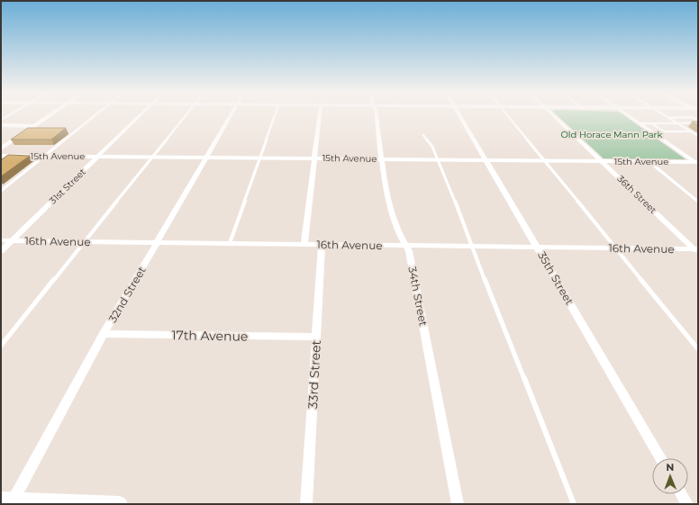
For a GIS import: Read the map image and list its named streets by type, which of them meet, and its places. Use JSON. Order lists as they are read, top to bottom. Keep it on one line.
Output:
{"streets":{"street":["15th Avenue","31st Street","36th Street","16th Avenue","35th Street","32nd Street","34th Street","17th Avenue","33rd Street"]},"crossings":[["15th Avenue","31st Street"],["15th Avenue","36th Street"],["15th Avenue","35th Street"],["15th Avenue","32nd Street"],["15th Avenue","34th Street"],["31st Street","16th Avenue"],["36th Street","16th Avenue"],["16th Avenue","35th Street"],["16th Avenue","32nd Street"],["16th Avenue","34th Street"],["16th Avenue","33rd Street"],["32nd Street","17th Avenue"],["17th Avenue","33rd Street"]],"parks":["Old Horace Mann Park"],"north":"top"}
